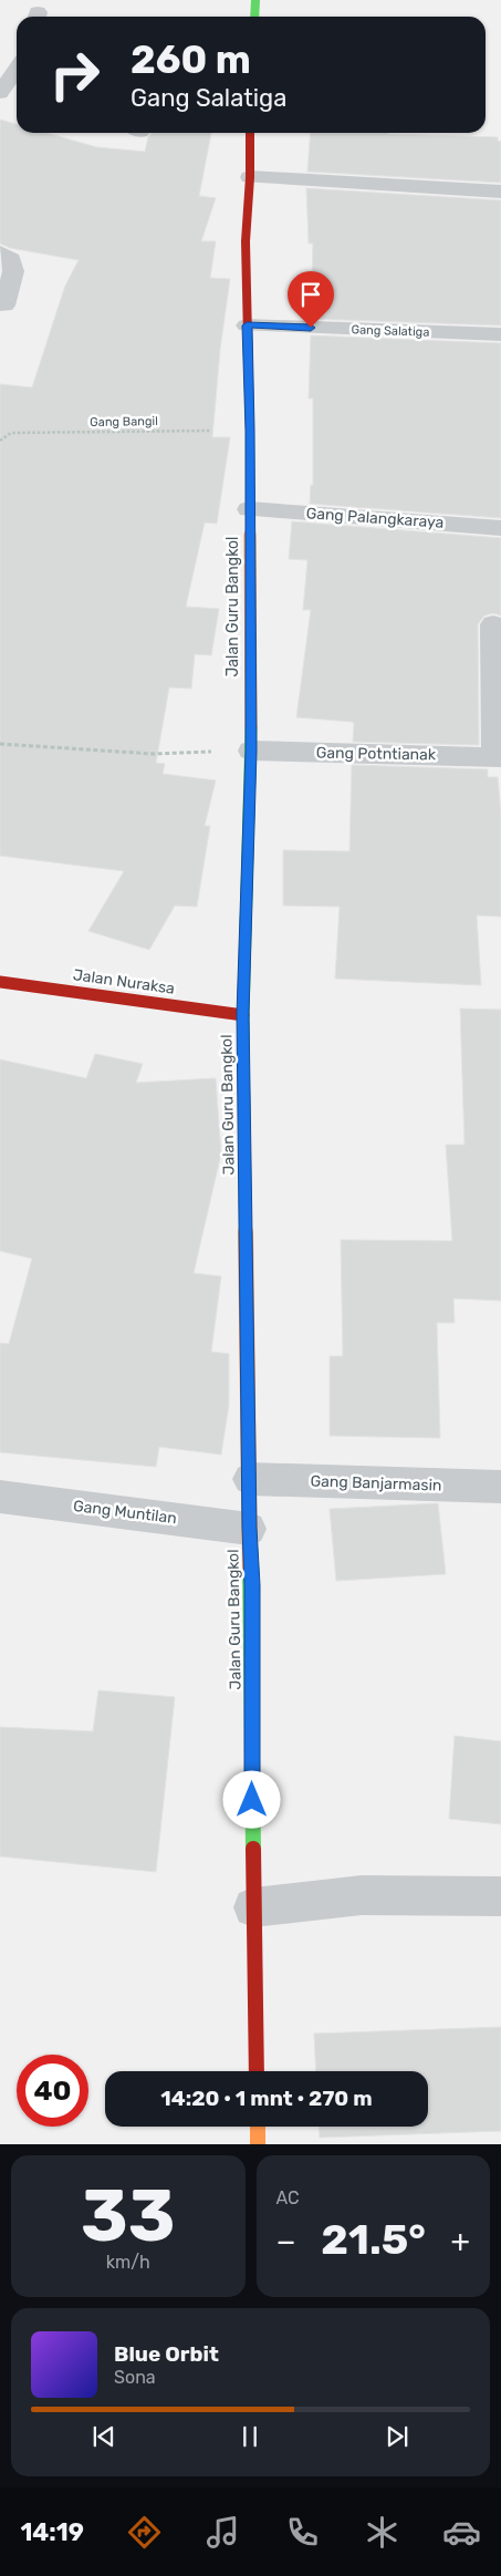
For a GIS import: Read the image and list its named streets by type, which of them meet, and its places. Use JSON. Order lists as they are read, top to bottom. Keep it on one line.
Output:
{"streets":{"street":["Gang Salatiga","Gang Palangkaraya","Jalan Guru Bangkol","Gang Potntianak","Jalan Nuraksa","Gang Banjarmasin","Gang Muntilan"],"path":["Gang Bangil"]},"crossings":[["Gang Salatiga","Jalan Guru Bangkol"],["Gang Bangil","Jalan Guru Bangkol"],["Gang Palangkaraya","Jalan Guru Bangkol"],["Jalan Guru Bangkol","Gang Potntianak"],["Jalan Guru Bangkol","Jalan Nuraksa"],["Jalan Guru Bangkol","Gang Banjarmasin"],["Jalan Guru Bangkol","Gang Muntilan"]],"page":{"turn":["260 m","Gang Salatiga"],"limit":"40","trip":"14:20 · 1 mnt · 270 m","tile":[["33","km/h"],"AC"],"heat":["−","21.5°","+"],"song":["Blue Orbit","Sona"],"tabs":"14:19"}}
